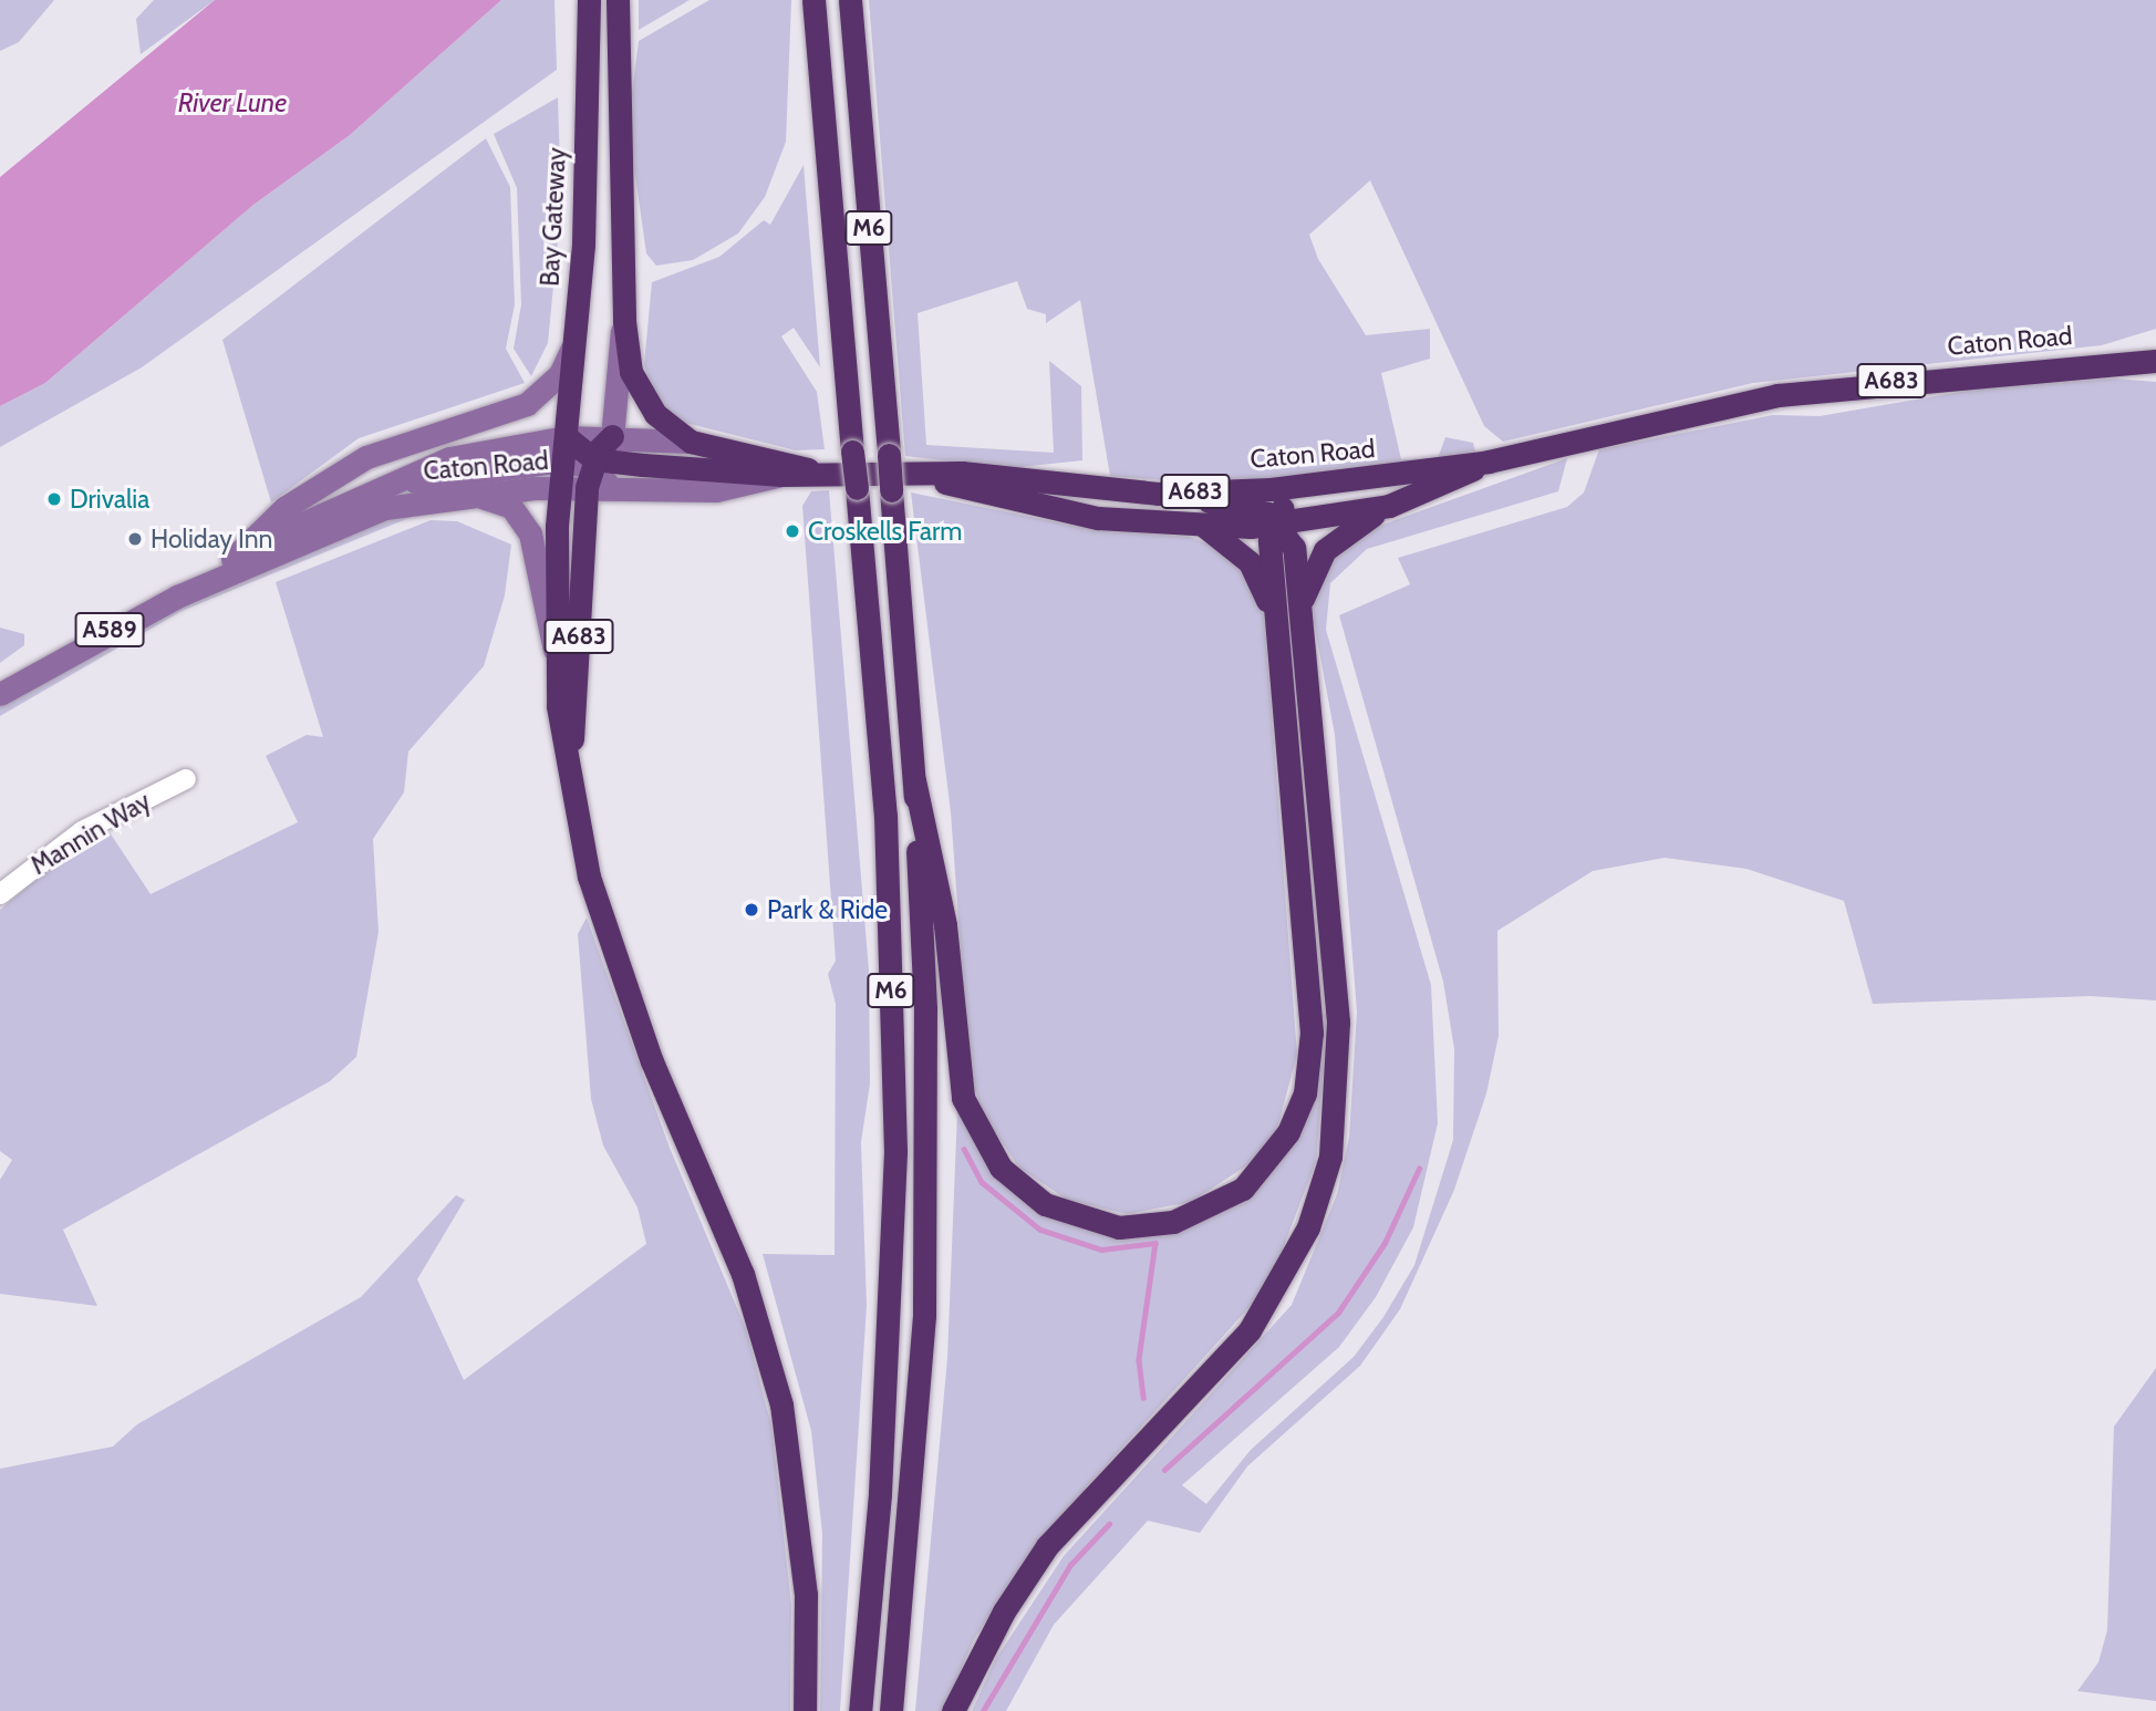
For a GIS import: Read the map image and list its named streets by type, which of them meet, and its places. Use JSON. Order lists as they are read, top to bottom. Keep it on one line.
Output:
{"streets":{"highway":["Bay Gateway","M6","Caton Road","A683"],"main road":["A589"],"street":["Mannin Way"]},"crossings":[["Bay Gateway","Caton Road"],["Bay Gateway","A683"],["Caton Road","A683"]],"water":["River Lune"],"places":["Drivalia","Croskells Farm","Holiday Inn","Park & Ride"]}
